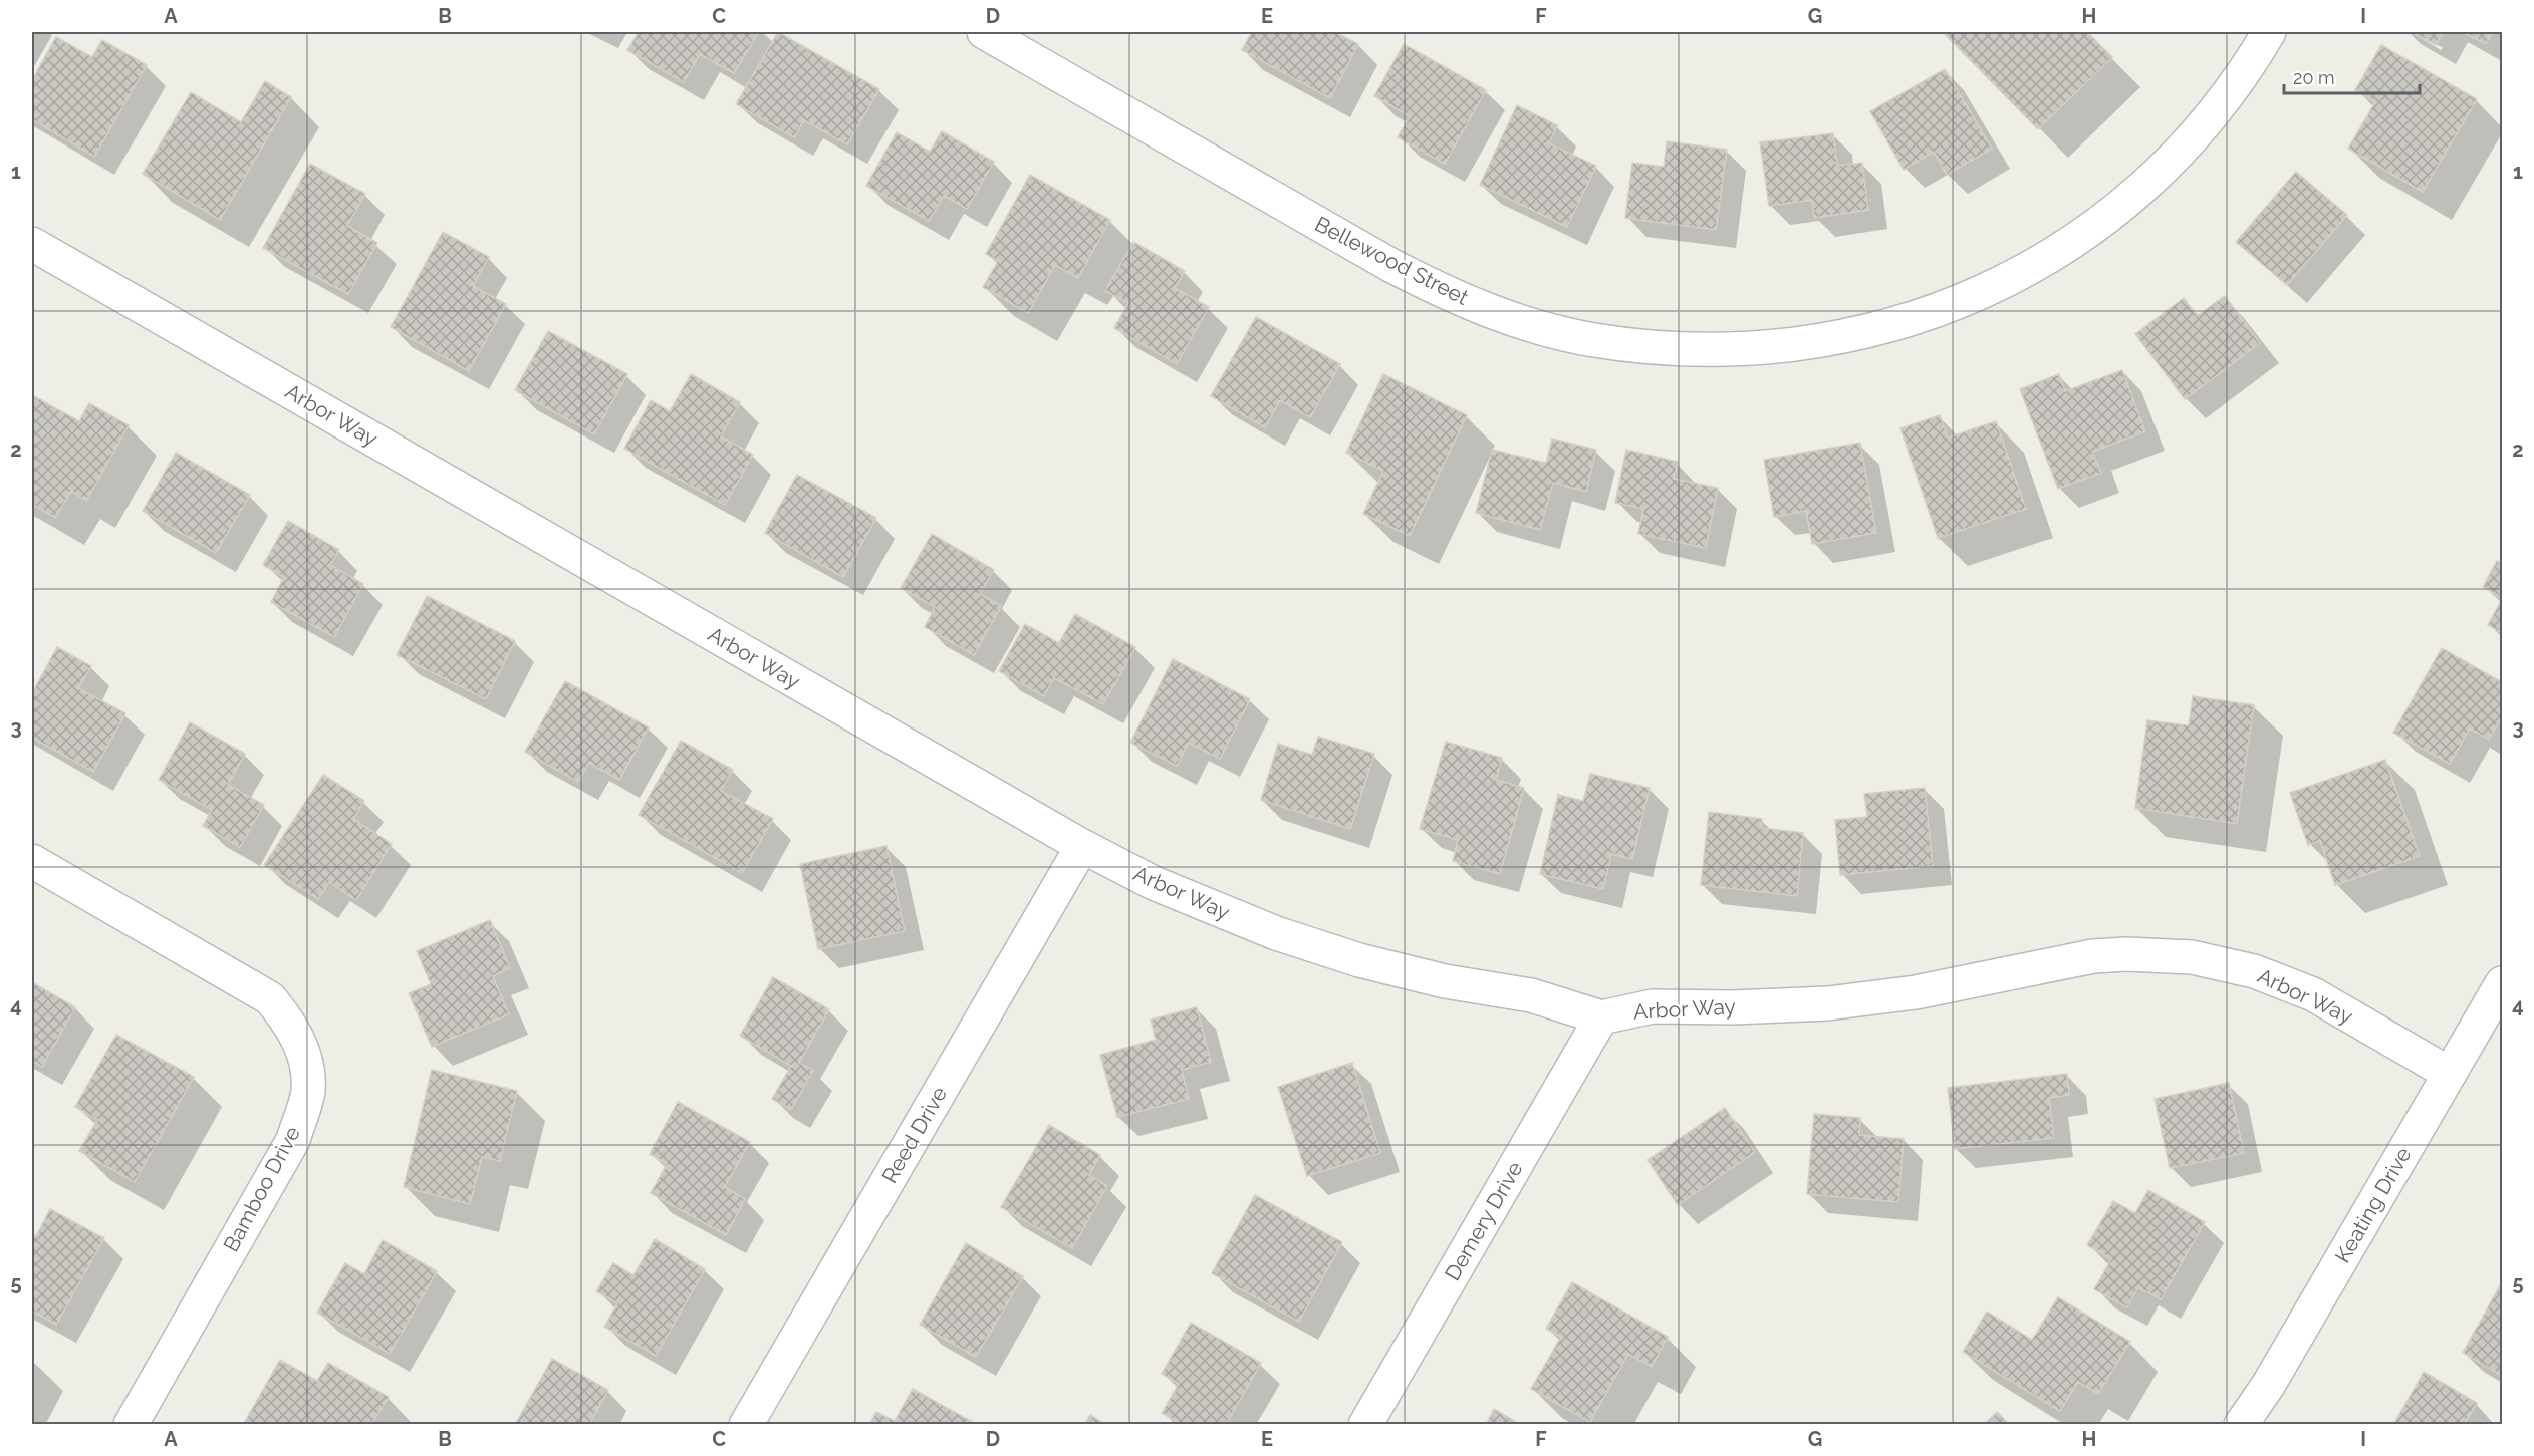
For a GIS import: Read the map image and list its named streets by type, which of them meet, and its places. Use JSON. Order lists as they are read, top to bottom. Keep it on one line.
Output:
{"streets":{"street":["Bellewood Street","Arbor Way","Reed Drive","Bamboo Drive","Keating Drive","Demery Drive"]},"crossings":[["Arbor Way","Reed Drive"],["Arbor Way","Keating Drive"],["Arbor Way","Demery Drive"]],"scale_bar":"20 m","grid":{"columns":["A","B","C","D","E","F","G","H","I"],"rows":["1","2","3","4","5"]}}
